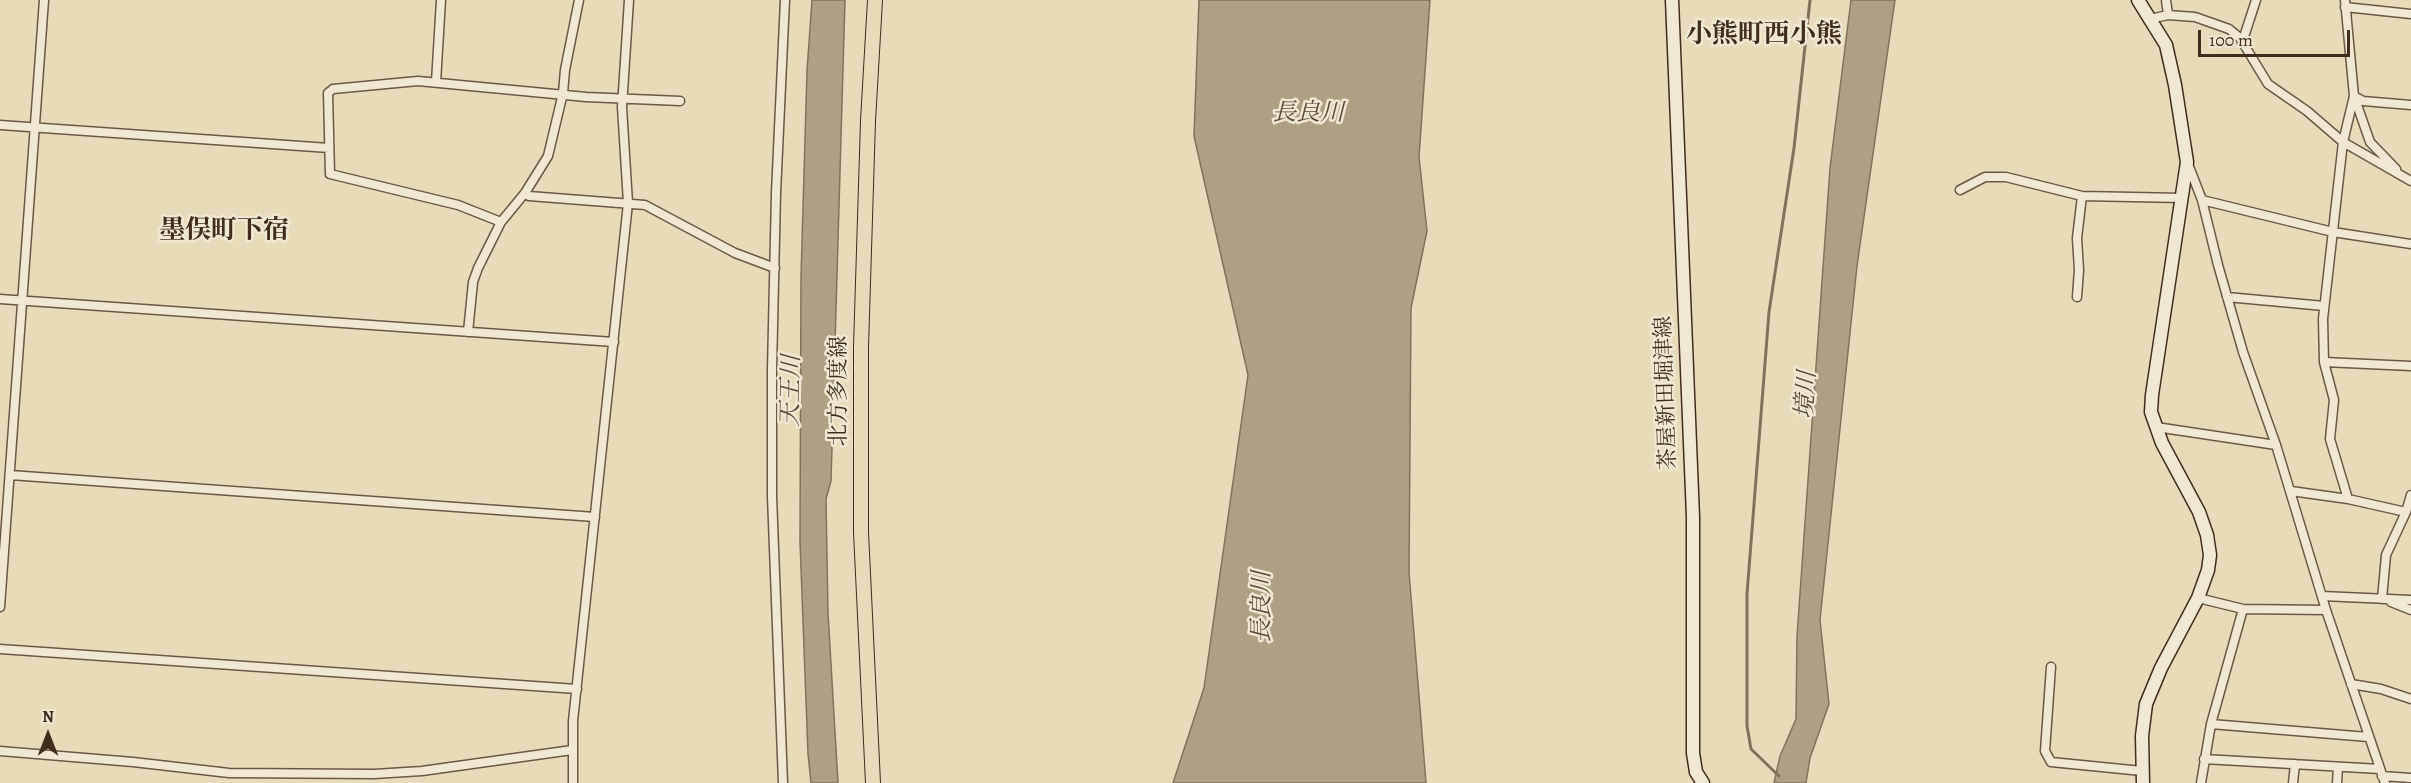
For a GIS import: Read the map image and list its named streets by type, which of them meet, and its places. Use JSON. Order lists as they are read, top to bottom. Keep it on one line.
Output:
{"streets":{"main road":["北方多度線"],"street":["茶屋新田堀津線"]},"districts":["小熊町西小熊","墨俣町下宿"],"water":["長良川","天王川","境川"],"scale_bar":"100 m","north":"top"}
